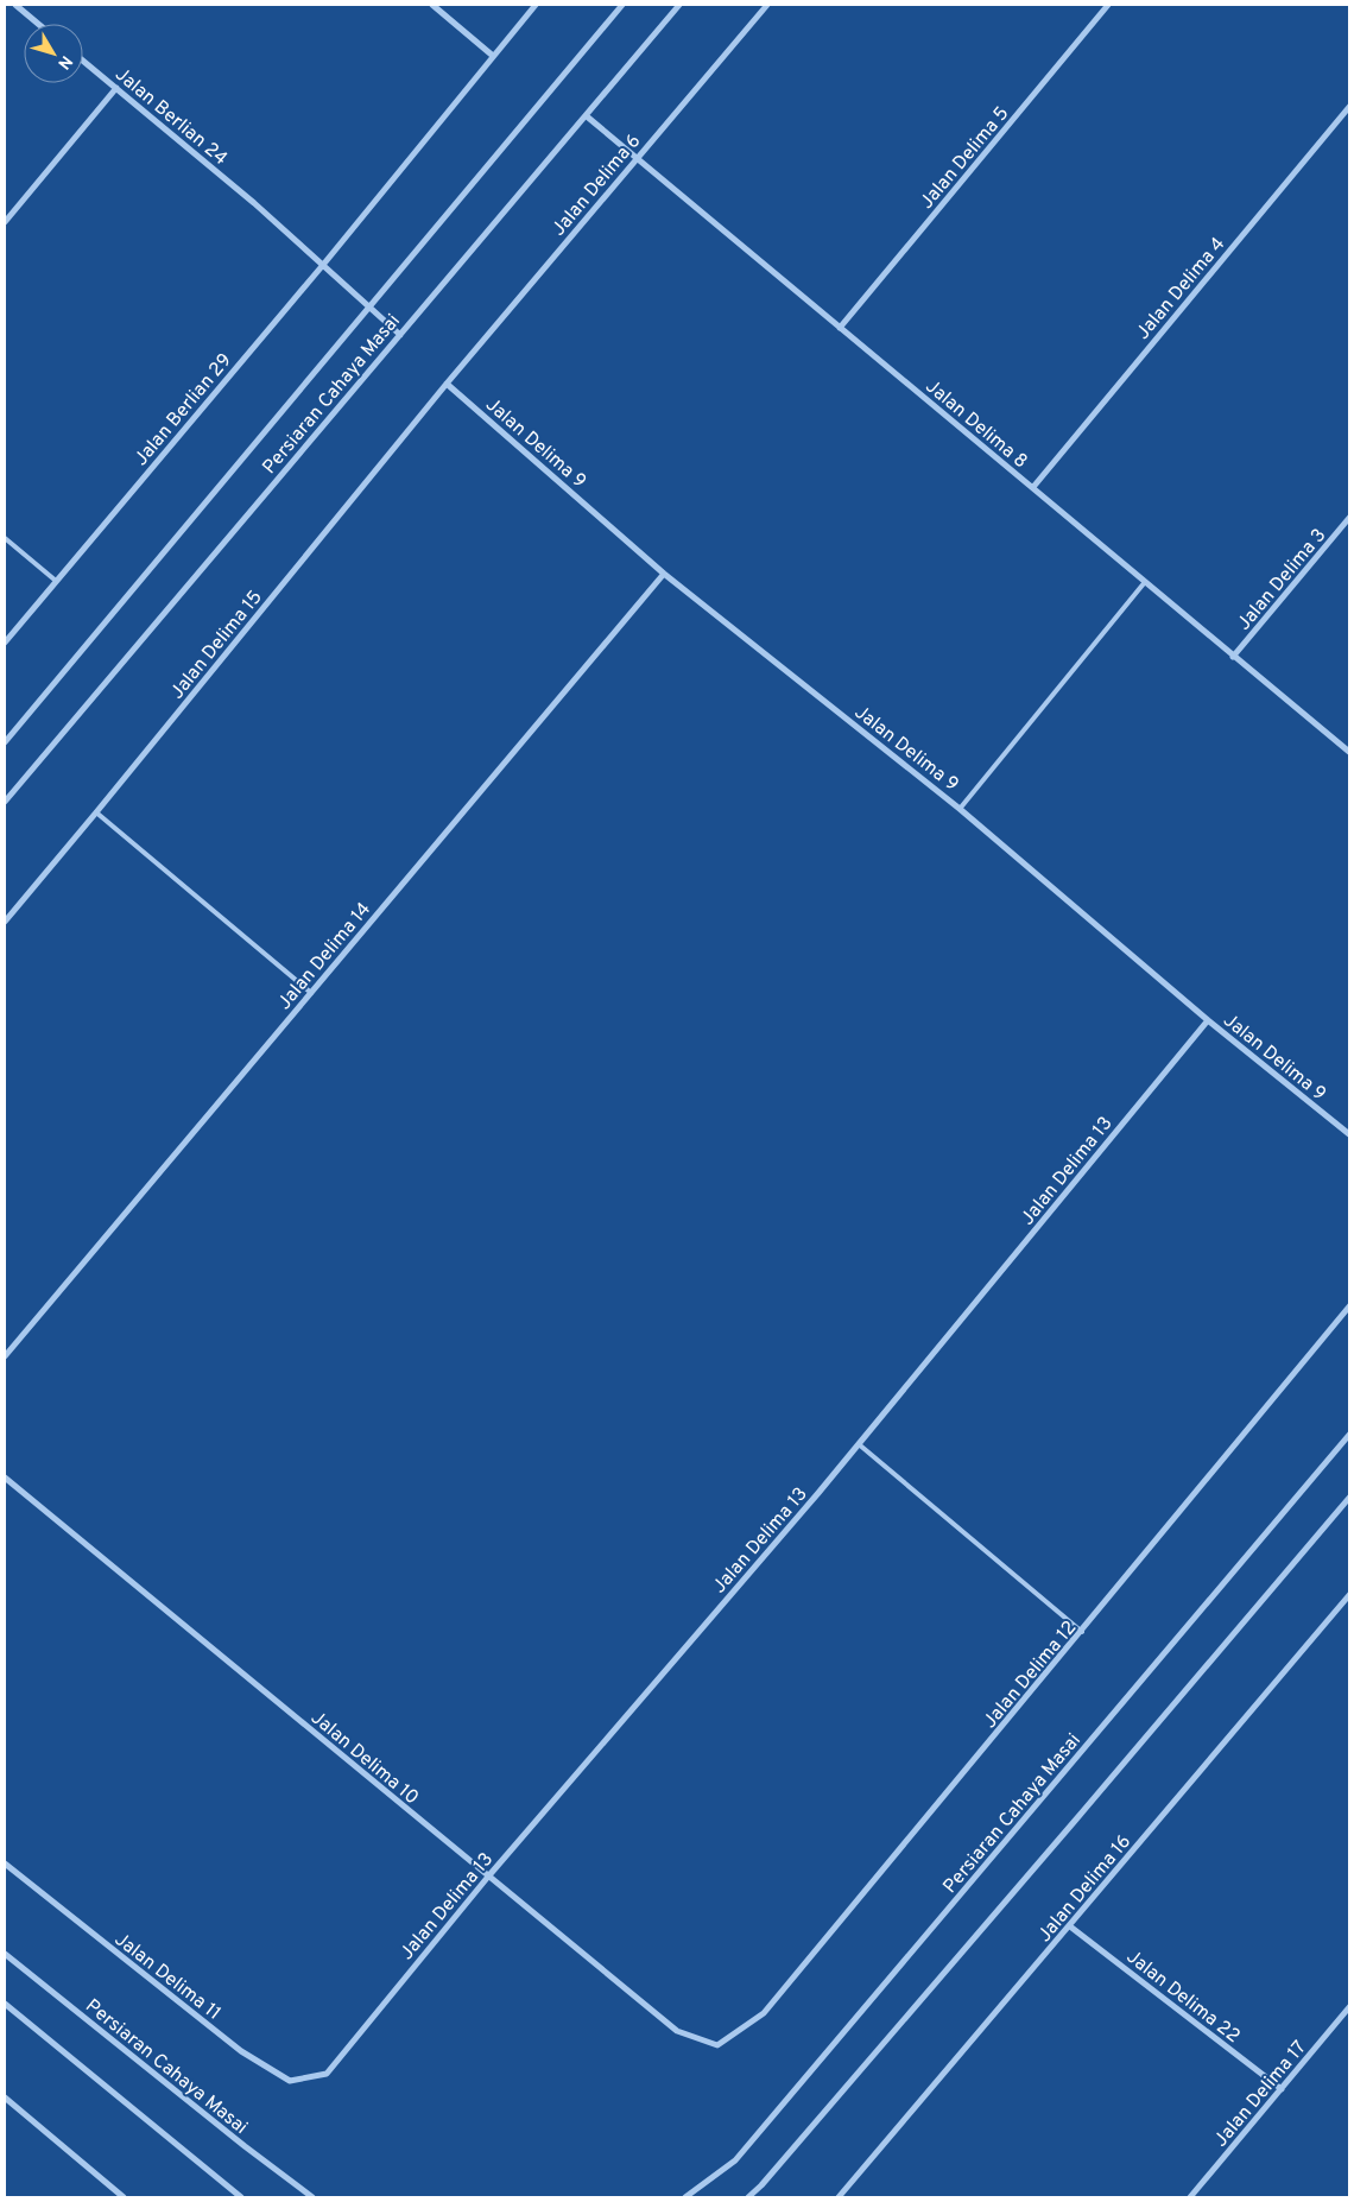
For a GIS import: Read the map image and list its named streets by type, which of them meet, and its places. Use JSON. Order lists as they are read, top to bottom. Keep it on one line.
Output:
{"streets":{"street":["Jalan Berlian 24","Jalan Delima 5","Jalan Delima 6","Jalan Delima 4","Persiaran Cahaya Masai","Jalan Berlian 29","Jalan Delima 8","Jalan Delima 9","Jalan Delima 3","Jalan Delima 15","Jalan Delima 14","Jalan Delima 13","Jalan Delima 12","Jalan Delima 10","Jalan Delima 16","Jalan Delima 11","Jalan Delima 22","Jalan Delima 17"]},"crossings":[["Jalan Berlian 24","Jalan Berlian 29"],["Jalan Delima 5","Jalan Delima 8"],["Jalan Delima 6","Jalan Delima 8"],["Jalan Delima 6","Jalan Delima 9"],["Jalan Delima 6","Jalan Delima 15"],["Jalan Delima 4","Jalan Delima 8"],["Persiaran Cahaya Masai","Jalan Delima 8"],["Jalan Delima 8","Jalan Delima 3"],["Jalan Delima 9","Jalan Delima 15"],["Jalan Delima 9","Jalan Delima 14"],["Jalan Delima 9","Jalan Delima 13"],["Jalan Delima 13","Jalan Delima 10"],["Jalan Delima 13","Jalan Delima 11"],["Jalan Delima 12","Jalan Delima 10"],["Jalan Delima 16","Jalan Delima 22"],["Jalan Delima 22","Jalan Delima 17"]],"north":"bottom right"}
